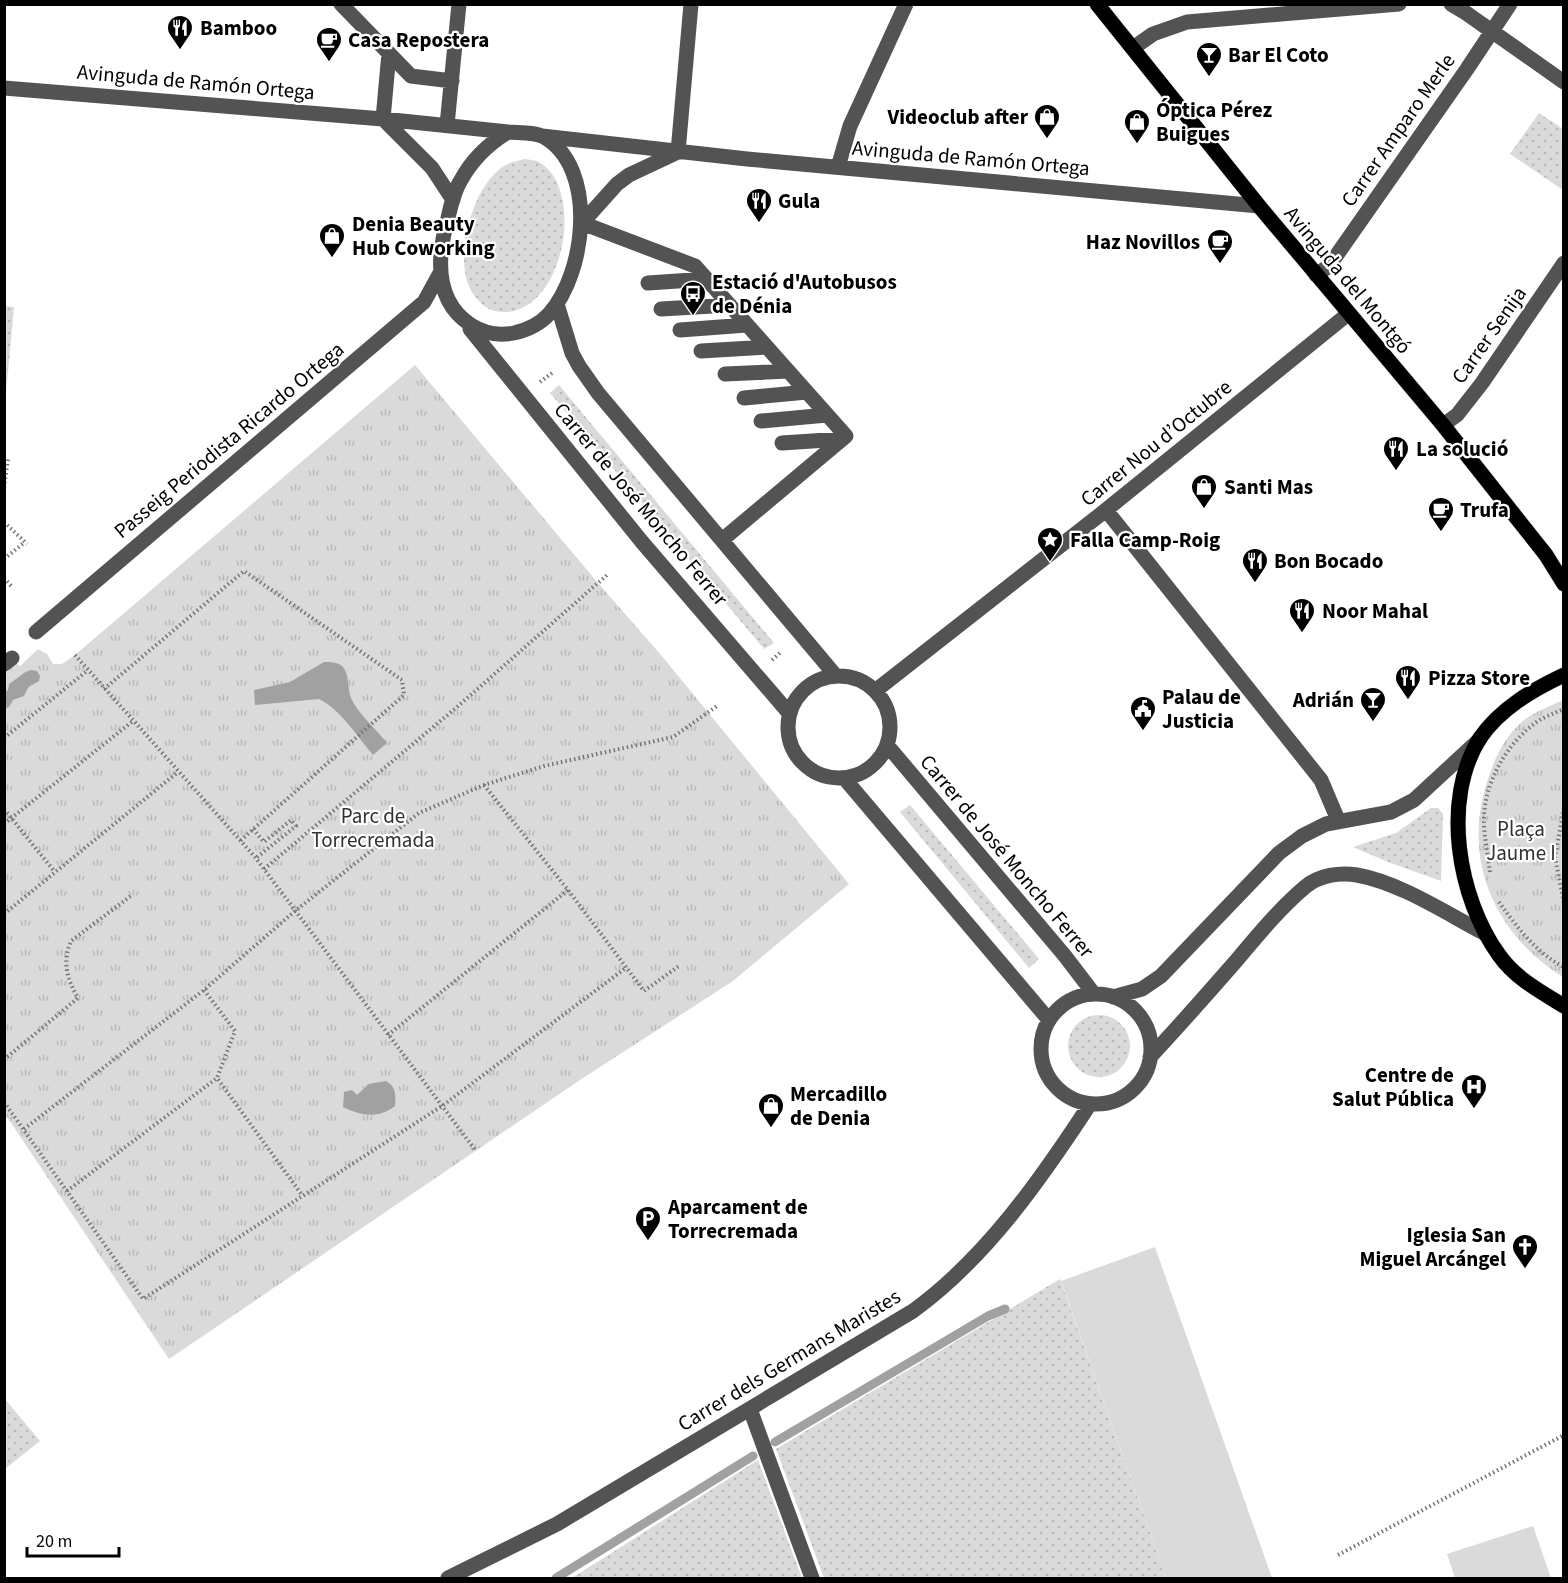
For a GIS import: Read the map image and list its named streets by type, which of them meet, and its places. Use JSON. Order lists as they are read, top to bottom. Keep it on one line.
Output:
{"streets":{"main road":["Avinguda del Montgó"],"street":["Avinguda de Ramón Ortega","Carrer Amparo Merle","Carrer Senija","Passeig Periodista Ricardo Ortega","Carrer Nou d’Octubre","Carrer de José Moncho Ferrer","Carrer dels Germans Maristes"]},"crossings":[["Avinguda de Ramón Ortega","Avinguda del Montgó"],["Avinguda de Ramón Ortega","Passeig Periodista Ricardo Ortega"],["Avinguda de Ramón Ortega","Carrer de José Moncho Ferrer"],["Carrer Amparo Merle","Avinguda del Montgó"],["Avinguda del Montgó","Carrer Senija"],["Avinguda del Montgó","Carrer Nou d’Octubre"],["Passeig Periodista Ricardo Ortega","Carrer de José Moncho Ferrer"],["Carrer Nou d’Octubre","Carrer de José Moncho Ferrer"],["Carrer de José Moncho Ferrer","Carrer dels Germans Maristes"]],"parks":["Parc de Torrecremada","Plaça Jaume I"],"places":{"restaurant":["Bamboo","Gula","La solució","Bon Bocado","Noor Mahal","Pizza Store"],"cafe":["Casa Repostera","Haz Novillos","Trufa"],"bar":["Bar El Coto","Adrián"],"shop":["Videoclub after","Óptica Pérez Buigues","Denia Beauty Hub Coworking","Santi Mas","Mercadillo de Denia"],"bus stop":["Estació d'Autobusos de Dénia"],"place":["Falla Camp-Roig"],"public building":["Palau de Justicia"],"hospital":["Centre de Salut Pública"],"parking":["Aparcament de Torrecremada"],"church":["Iglesia San Miguel Arcángel"]},"scale_bar":"20 m"}
